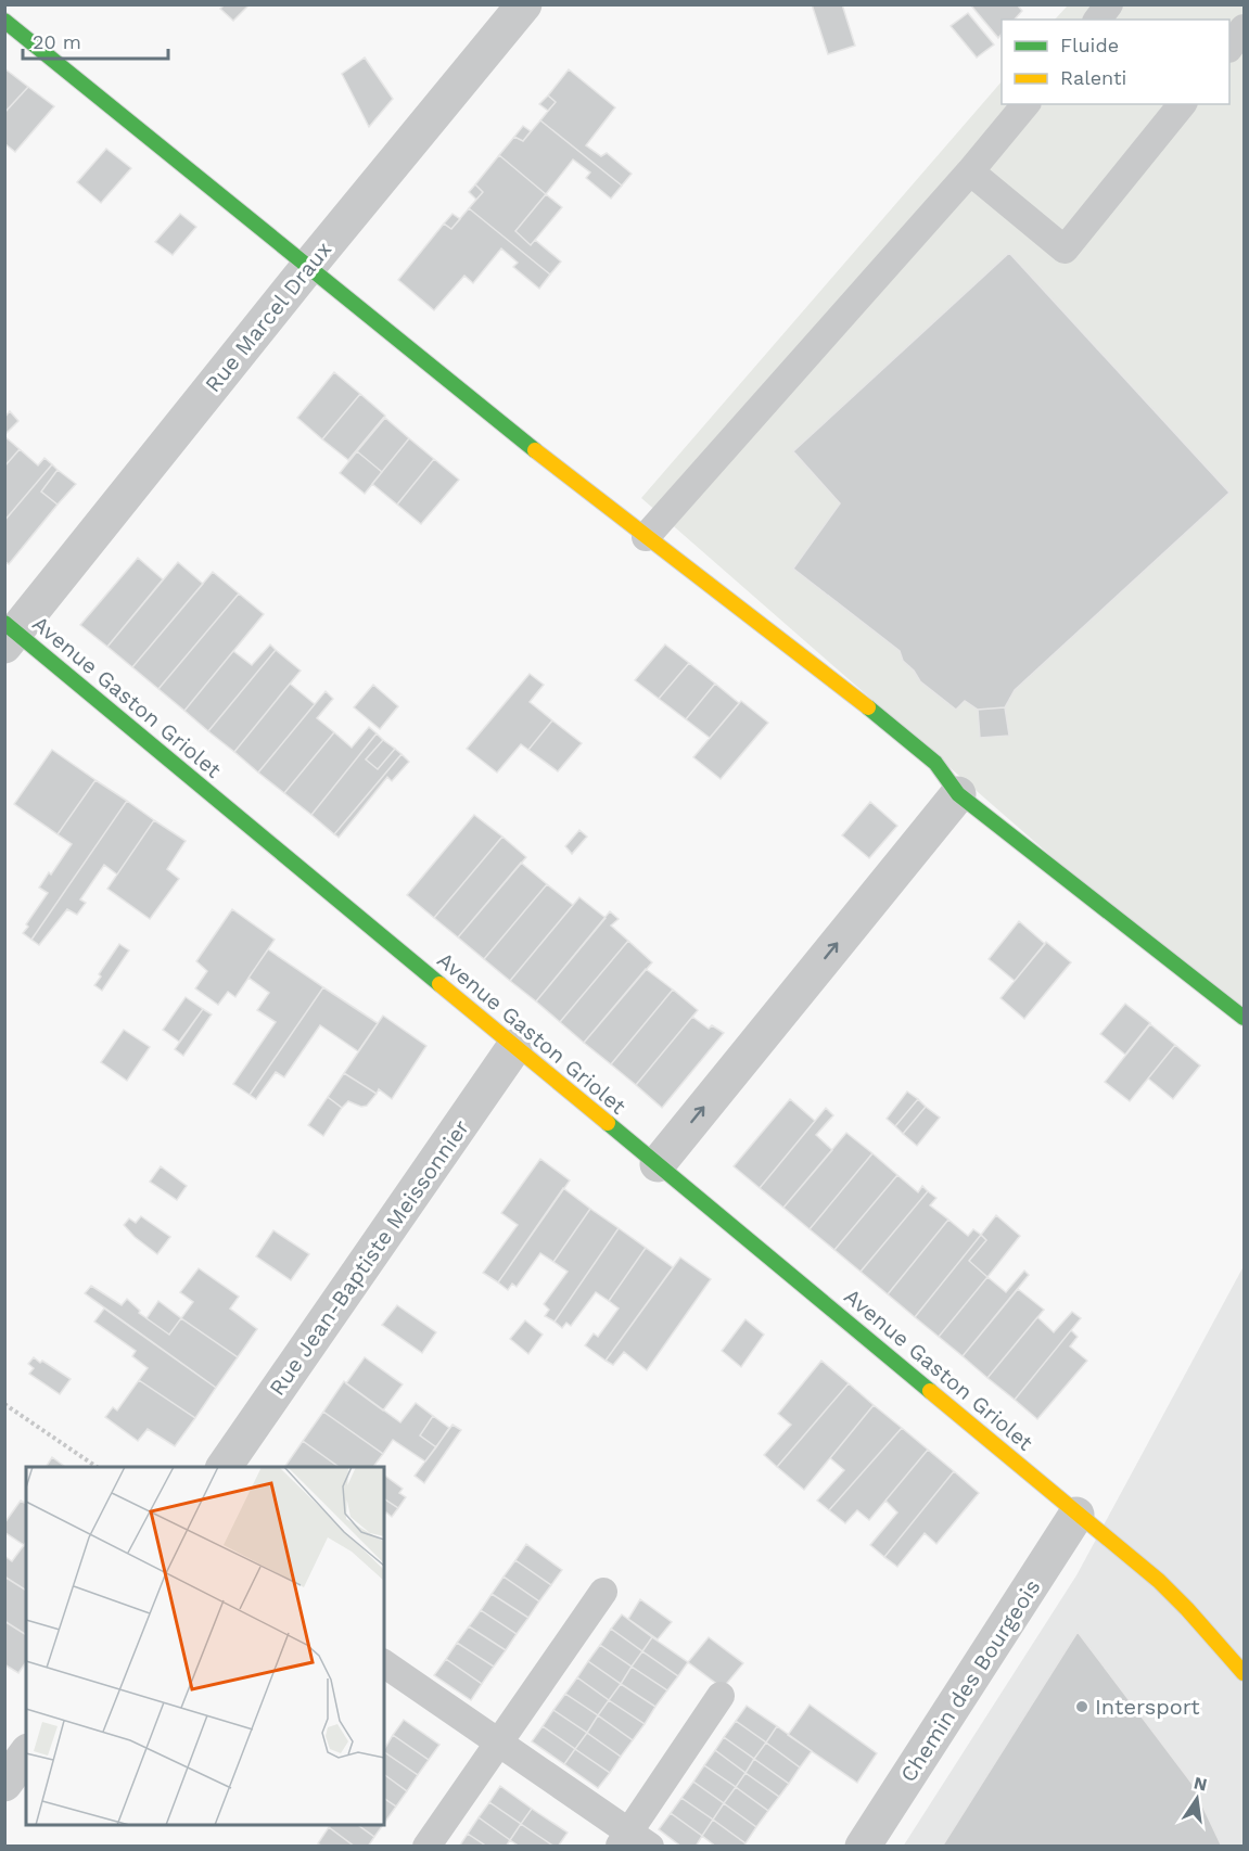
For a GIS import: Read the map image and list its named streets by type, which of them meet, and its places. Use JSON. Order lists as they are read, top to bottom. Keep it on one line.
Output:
{"streets":{"street":["Rue Marcel Draux","Avenue Gaston Griolet","Rue Jean-Baptiste Meissonnier","Chemin des Bourgeois"]},"crossings":[["Rue Marcel Draux","Avenue Gaston Griolet"],["Avenue Gaston Griolet","Rue Jean-Baptiste Meissonnier"],["Avenue Gaston Griolet","Chemin des Bourgeois"]],"places":["Intersport"],"legend":["Fluide","Ralenti"],"scale_bar":"20 m","north":"top"}
